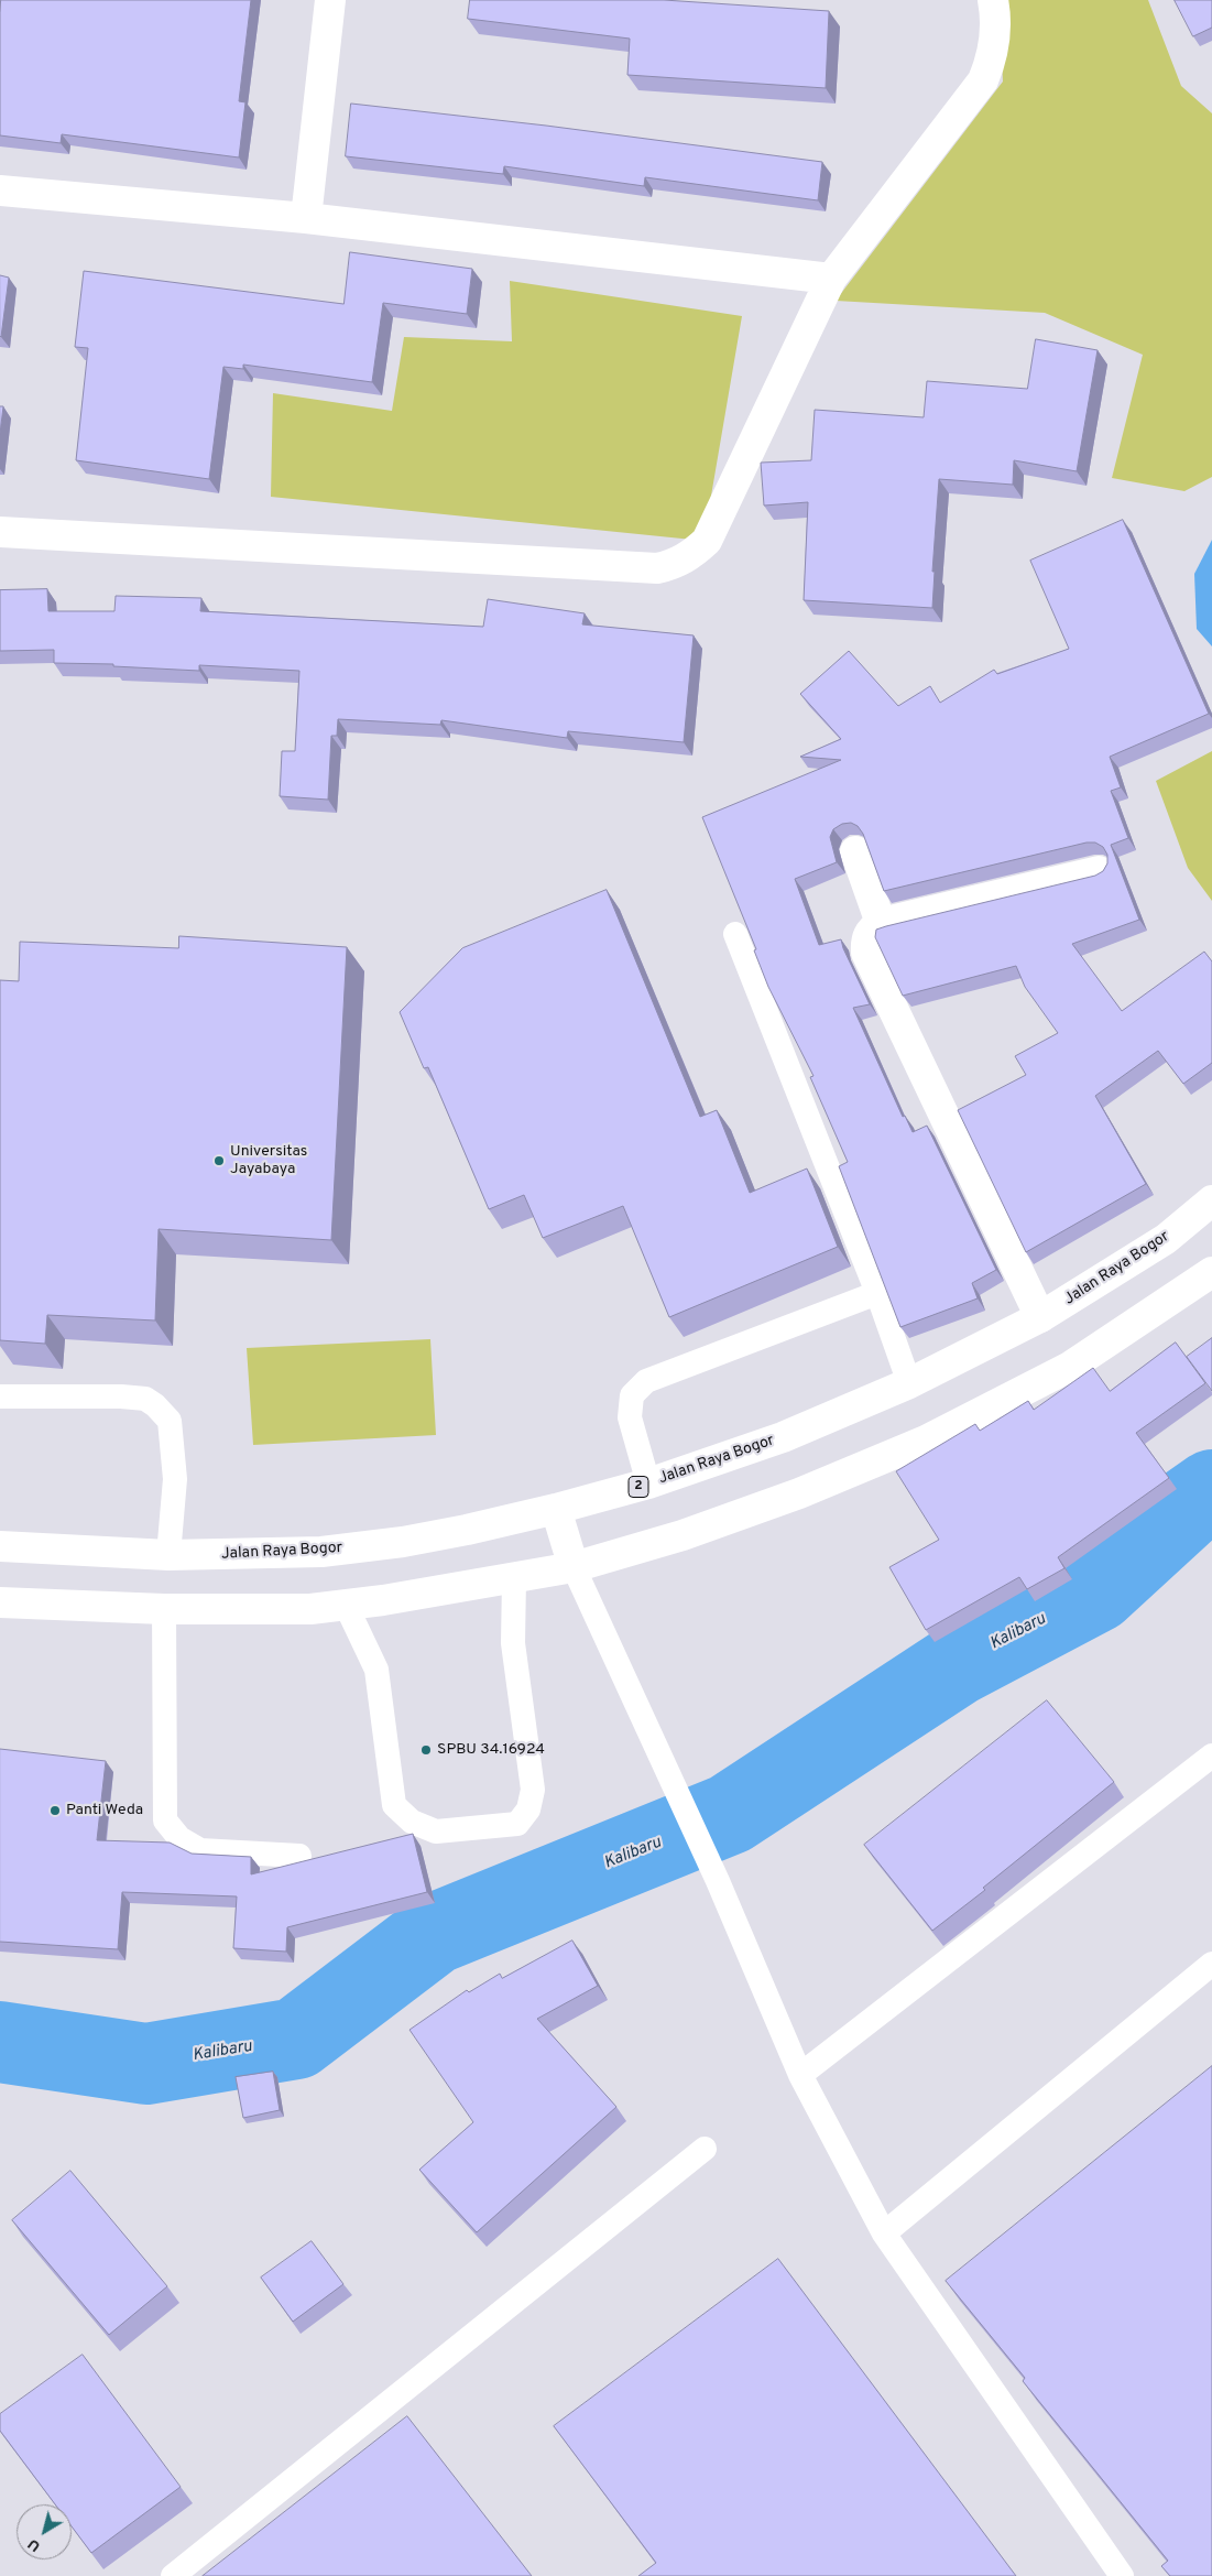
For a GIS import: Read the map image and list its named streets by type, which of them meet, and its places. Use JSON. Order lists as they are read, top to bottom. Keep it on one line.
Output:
{"streets":{"main road":["Jalan Raya Bogor","2"]},"water":["Kalibaru"],"places":["Universitas Jayabaya","SPBU 34.16924","Panti Weda"],"north":"bottom left"}
